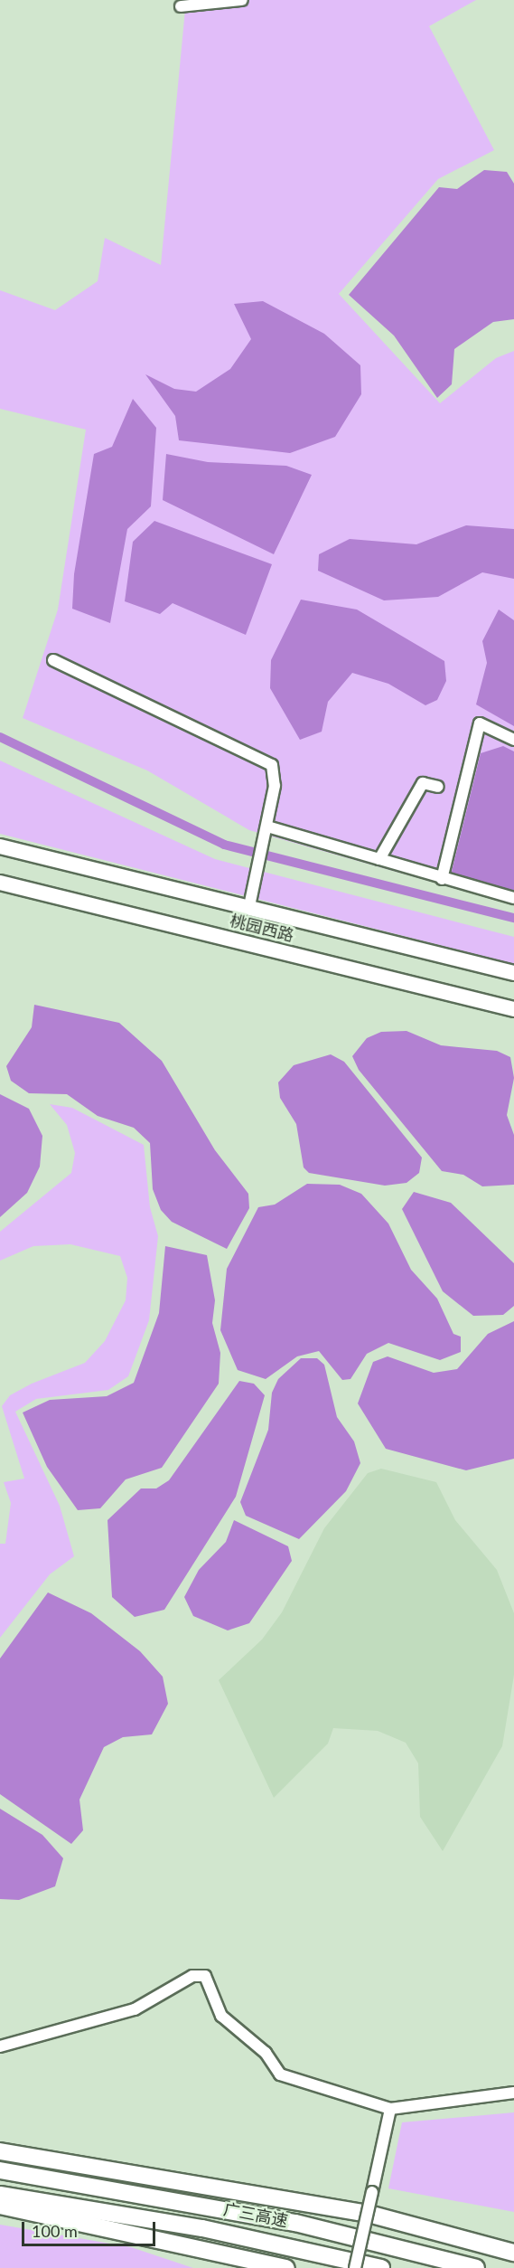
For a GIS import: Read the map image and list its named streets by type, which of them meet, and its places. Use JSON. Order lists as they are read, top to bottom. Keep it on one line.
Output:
{"streets":{"highway":["广三高速"],"main road":["桃园西路"]},"scale_bar":"100 m"}
